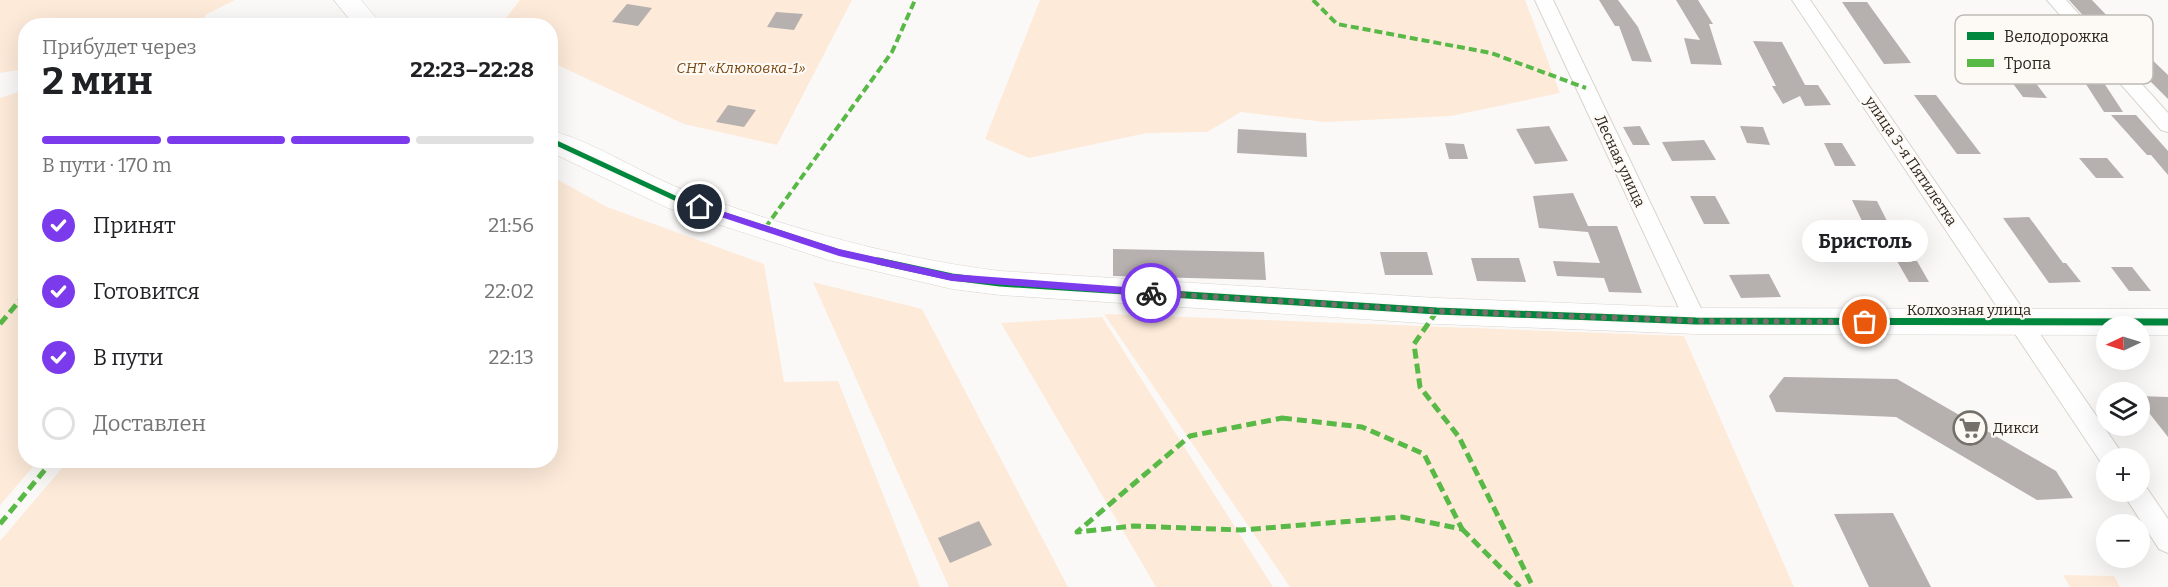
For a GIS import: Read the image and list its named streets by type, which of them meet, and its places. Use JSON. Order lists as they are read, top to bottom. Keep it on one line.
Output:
{"streets":{"street":["Лесная улица","улица 3-я Пятилетка","Колхозная улица"]},"crossings":[["Лесная улица","Колхозная улица"],["улица 3-я Пятилетка","Колхозная улица"]],"parks":["СНТ «Клюковка-1»"],"places":{"other":["Бристоль"],"supermarket":["Дикси"]},"legend":["Велодорожка","Тропа"],"north":"left","page":{"heading":["2 мин","Прибудет через","22:23–22:28"],"bar":"В пути · 170 m","list":[["Принят","21:56"],["Готовится","22:02"],["В пути","22:13"],"Доставлен"],"bubble":"Бристоль","map_buttons":["+","−"]}}
